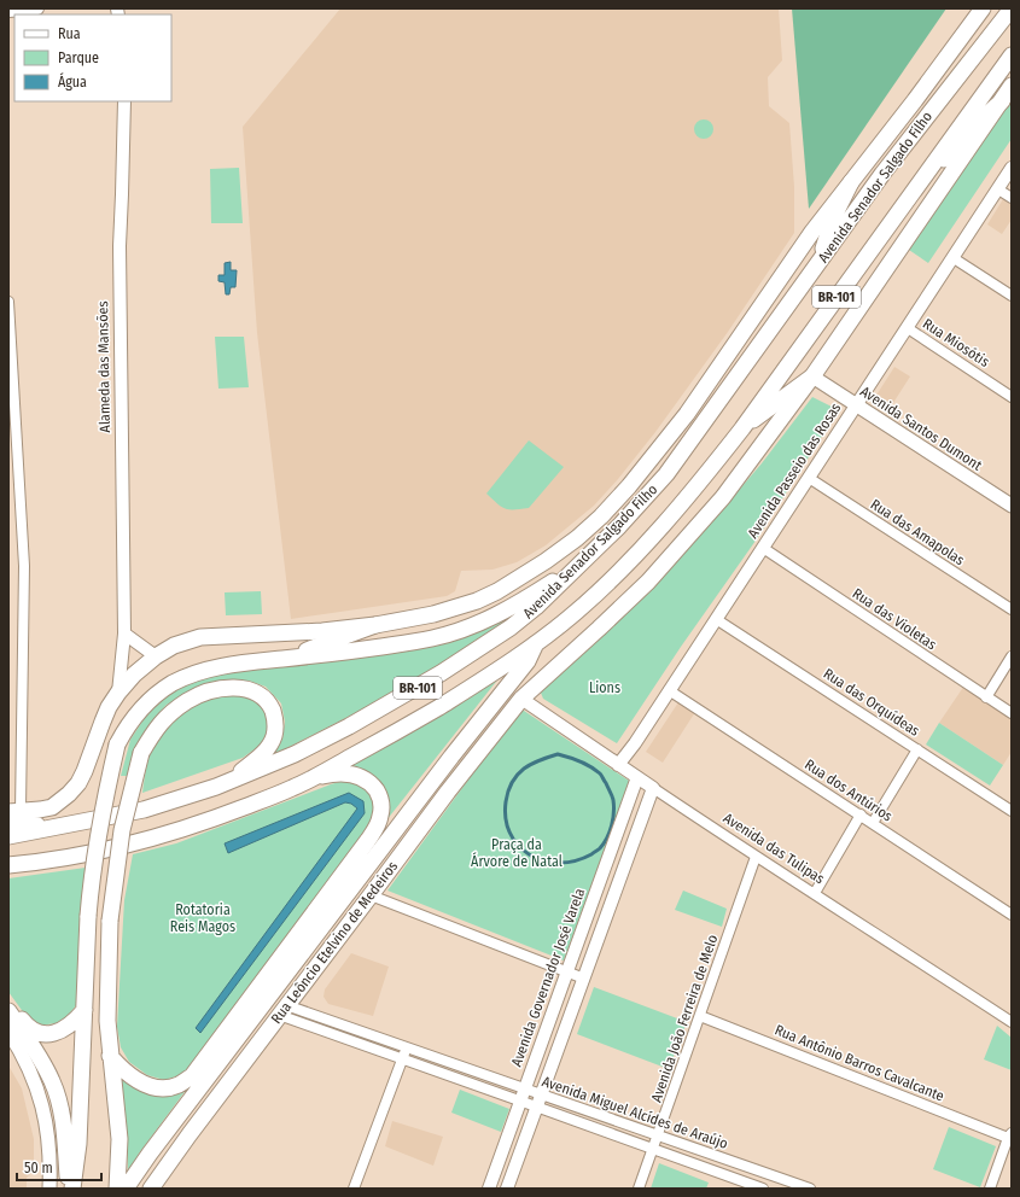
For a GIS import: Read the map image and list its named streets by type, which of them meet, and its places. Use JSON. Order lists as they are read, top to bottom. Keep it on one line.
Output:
{"streets":{"main road":["Avenida Senador Salgado Filho","BR-101","Avenida Santos Dumont","Rua Leôncio Etelvino de Medeiros"],"street":["Rua Miosótis","Alameda das Mansões","Avenida Passeio das Rosas","Rua das Amapolas","Rua das Violetas","Rua das Orquídeas","Rua dos Antúrios","Avenida das Tulipas","Avenida Governador José Varela","Avenida João Ferreira de Melo","Rua Antônio Barros Cavalcante","Avenida Miguel Alcídes de Araújo"]},"crossings":[["Avenida Senador Salgado Filho","Alameda das Mansões"],["Rua Miosótis","Avenida Passeio das Rosas"],["Avenida Santos Dumont","Avenida Passeio das Rosas"],["Avenida Passeio das Rosas","Rua das Amapolas"],["Avenida Passeio das Rosas","Rua das Violetas"],["Avenida Passeio das Rosas","Rua das Orquídeas"],["Avenida Passeio das Rosas","Rua dos Antúrios"],["Avenida Passeio das Rosas","Avenida das Tulipas"],["Avenida das Tulipas","Rua Leôncio Etelvino de Medeiros"],["Avenida das Tulipas","Avenida Governador José Varela"],["Avenida das Tulipas","Avenida João Ferreira de Melo"],["Rua Leôncio Etelvino de Medeiros","Avenida Miguel Alcídes de Araújo"],["Avenida Governador José Varela","Avenida Miguel Alcídes de Araújo"],["Avenida João Ferreira de Melo","Rua Antônio Barros Cavalcante"],["Avenida João Ferreira de Melo","Avenida Miguel Alcídes de Araújo"]],"parks":["Lions","Praça da Árvore de Natal","Rotatoria Reis Magos"],"legend":["Rua","Parque","Água"],"scale_bar":"50 m"}
